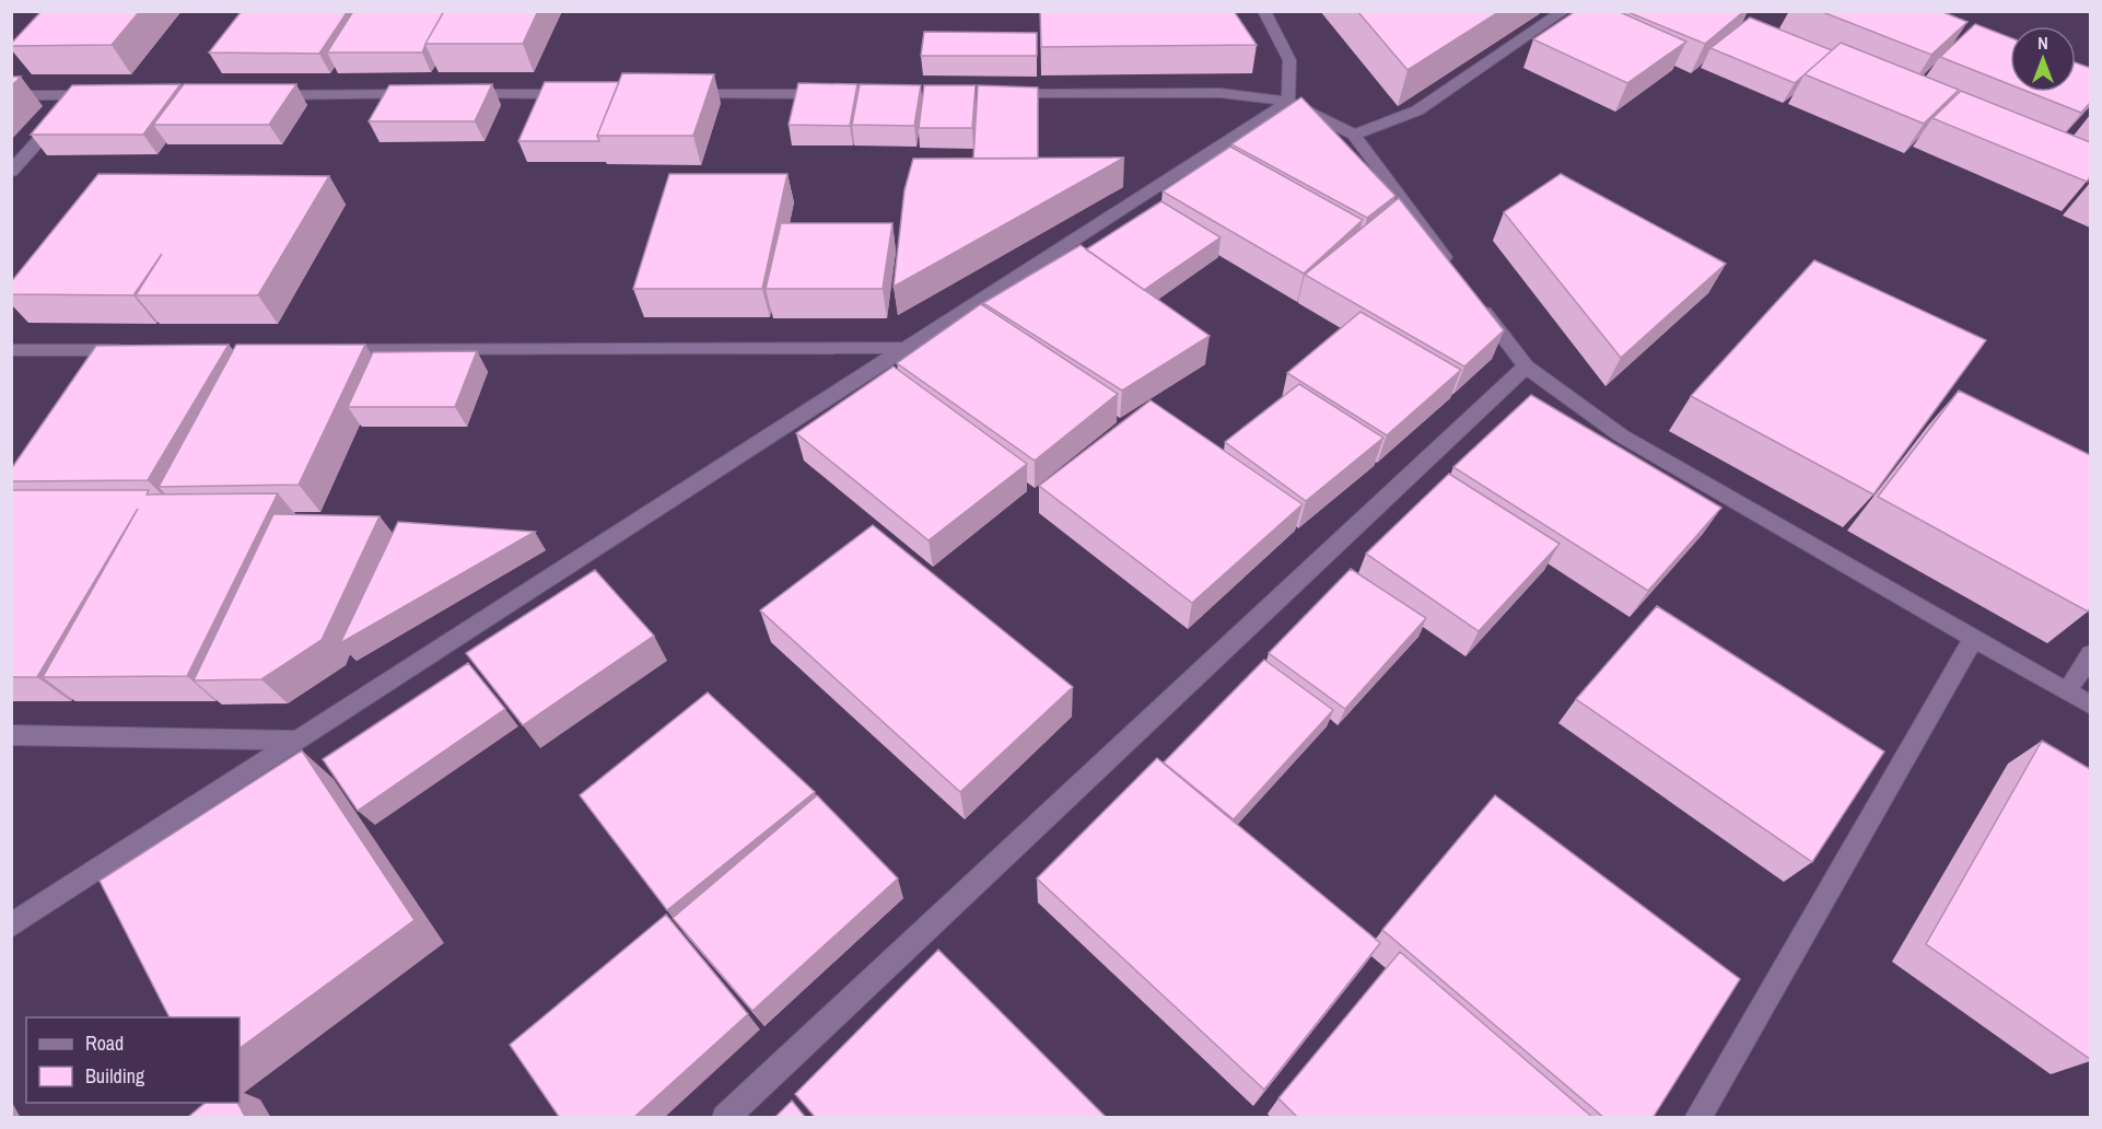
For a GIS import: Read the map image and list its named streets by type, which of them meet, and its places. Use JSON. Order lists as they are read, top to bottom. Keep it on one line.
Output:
{"legend":["Road","Building"],"north":"top"}
